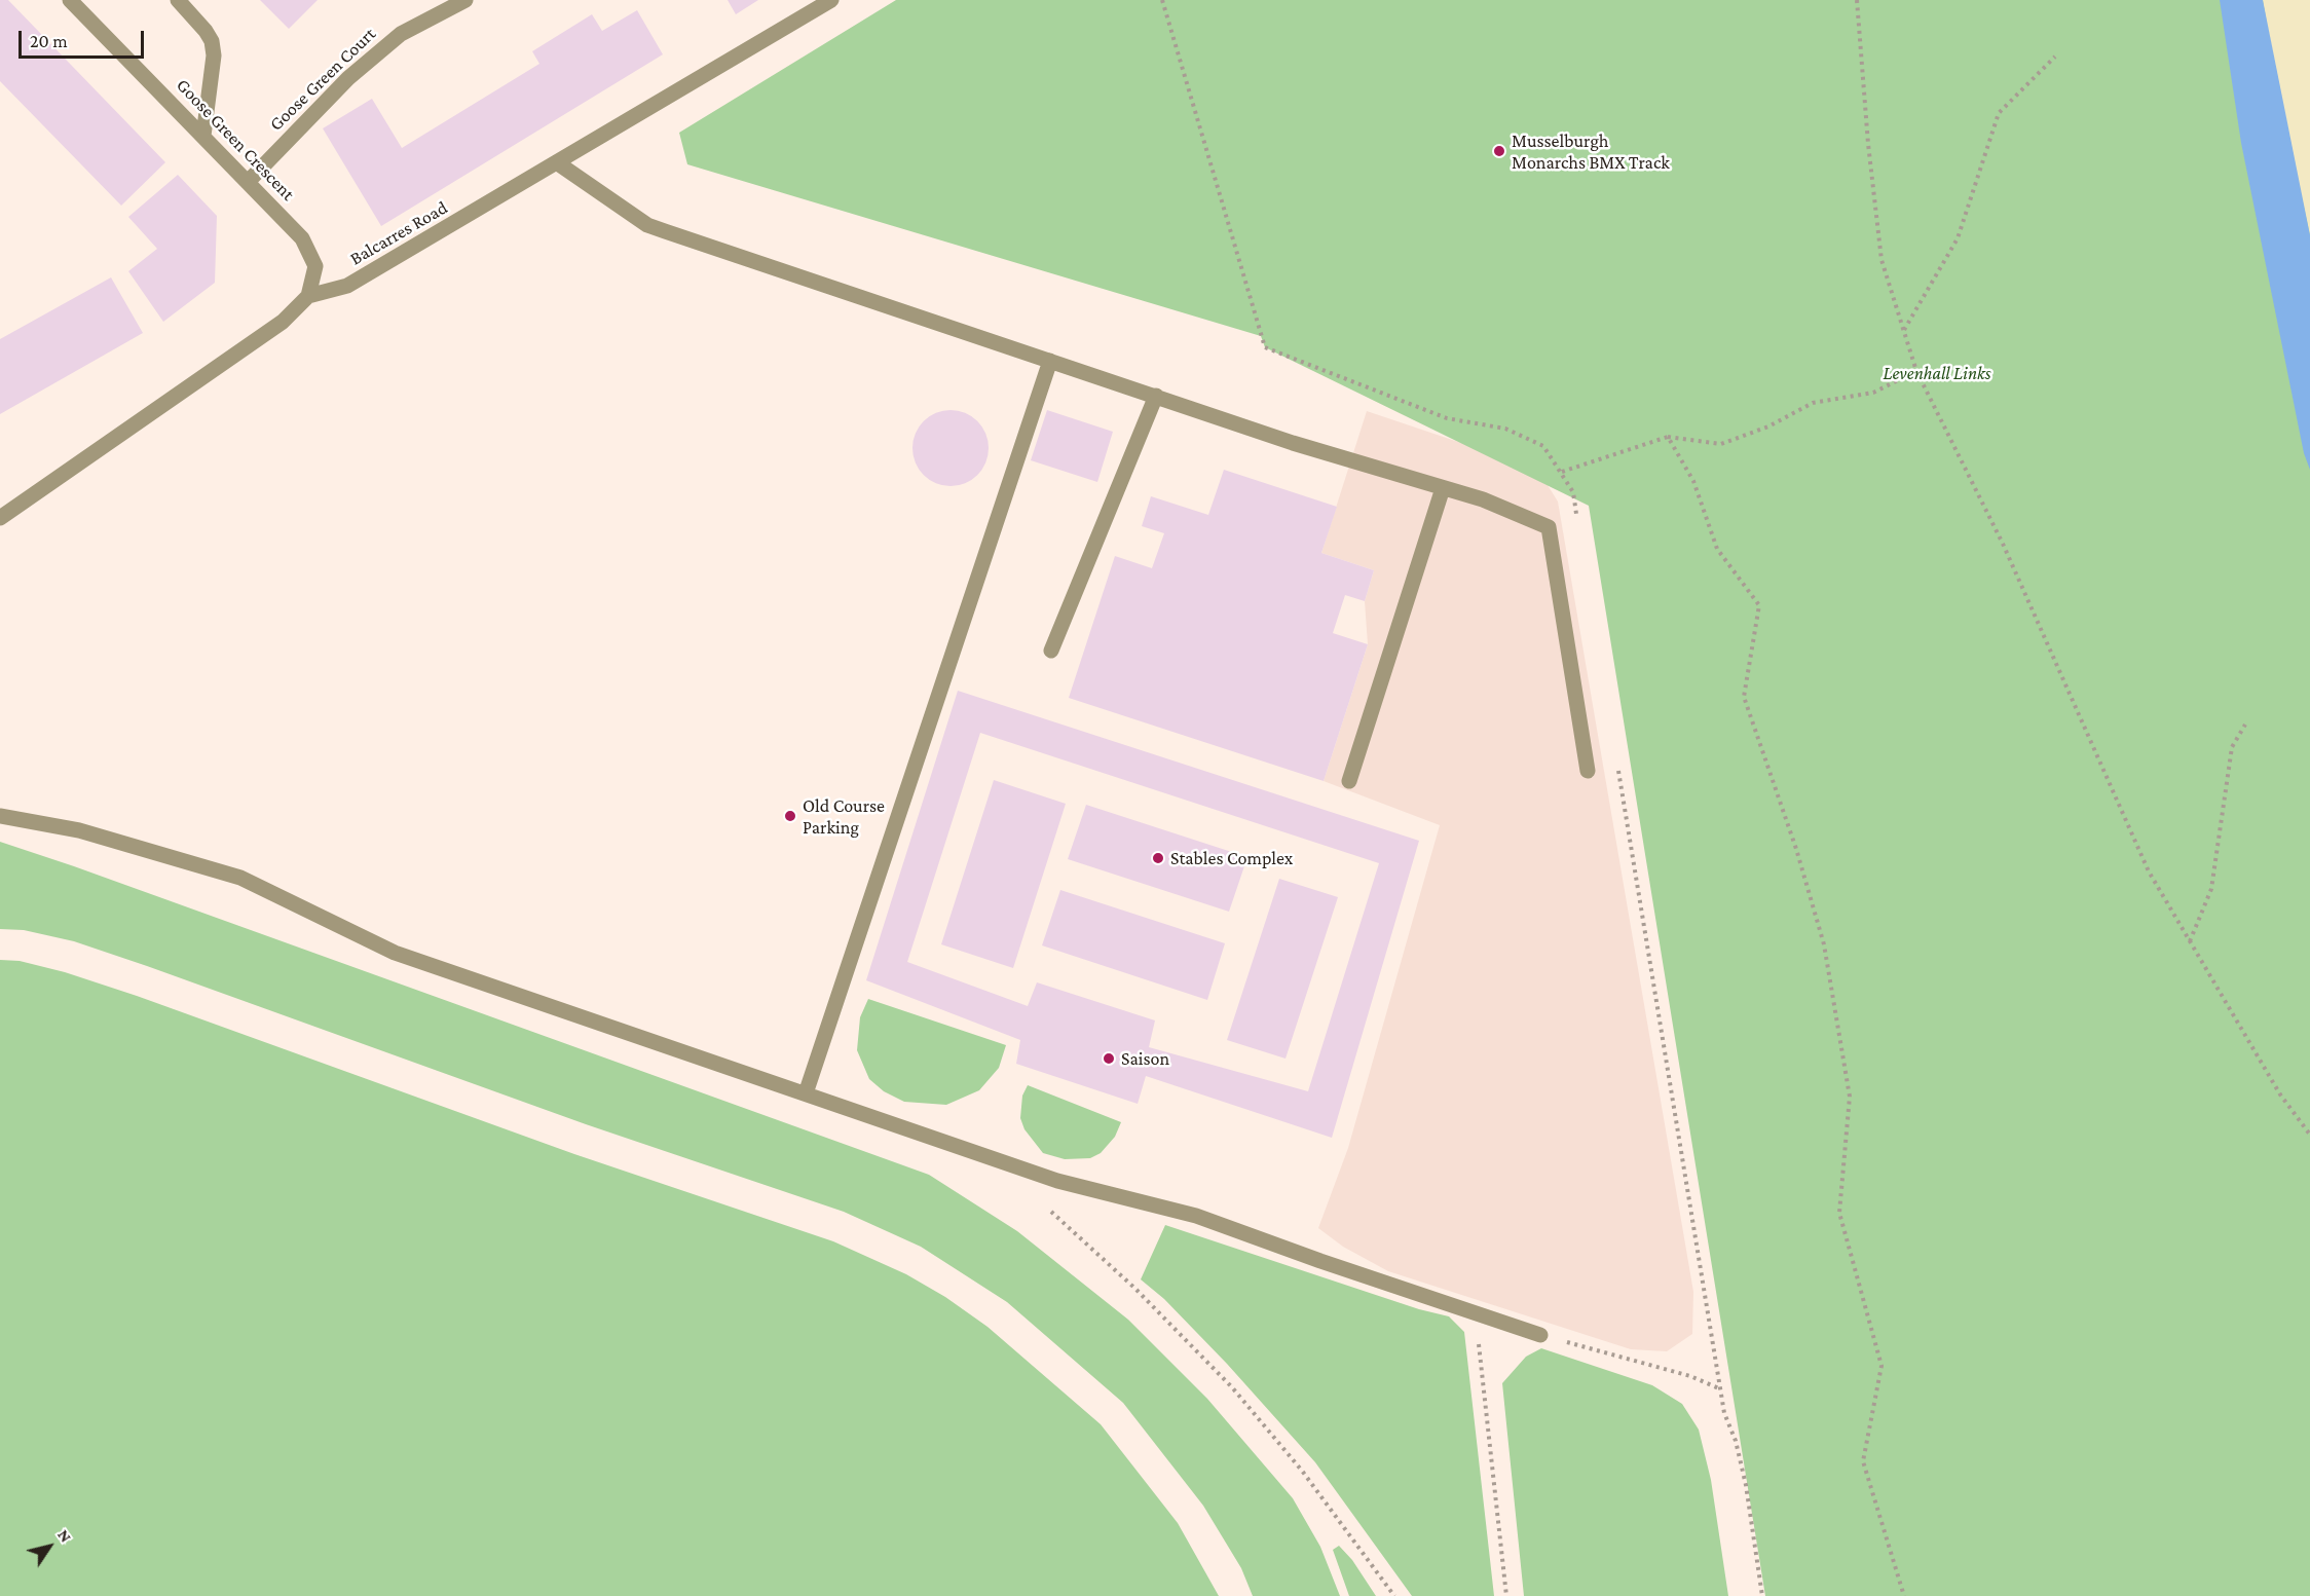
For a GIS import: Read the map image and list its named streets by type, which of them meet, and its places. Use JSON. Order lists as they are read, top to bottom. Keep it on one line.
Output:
{"streets":{"street":["Goose Green Court","Goose Green Crescent","Balcarres Road"]},"crossings":[["Goose Green Court","Goose Green Crescent"],["Goose Green Crescent","Balcarres Road"]],"parks":["Levenhall Links"],"places":["Musselburgh Monarchs BMX Track","Old Course Parking","Stables Complex","Saison"],"scale_bar":"20 m","north":"top right"}
